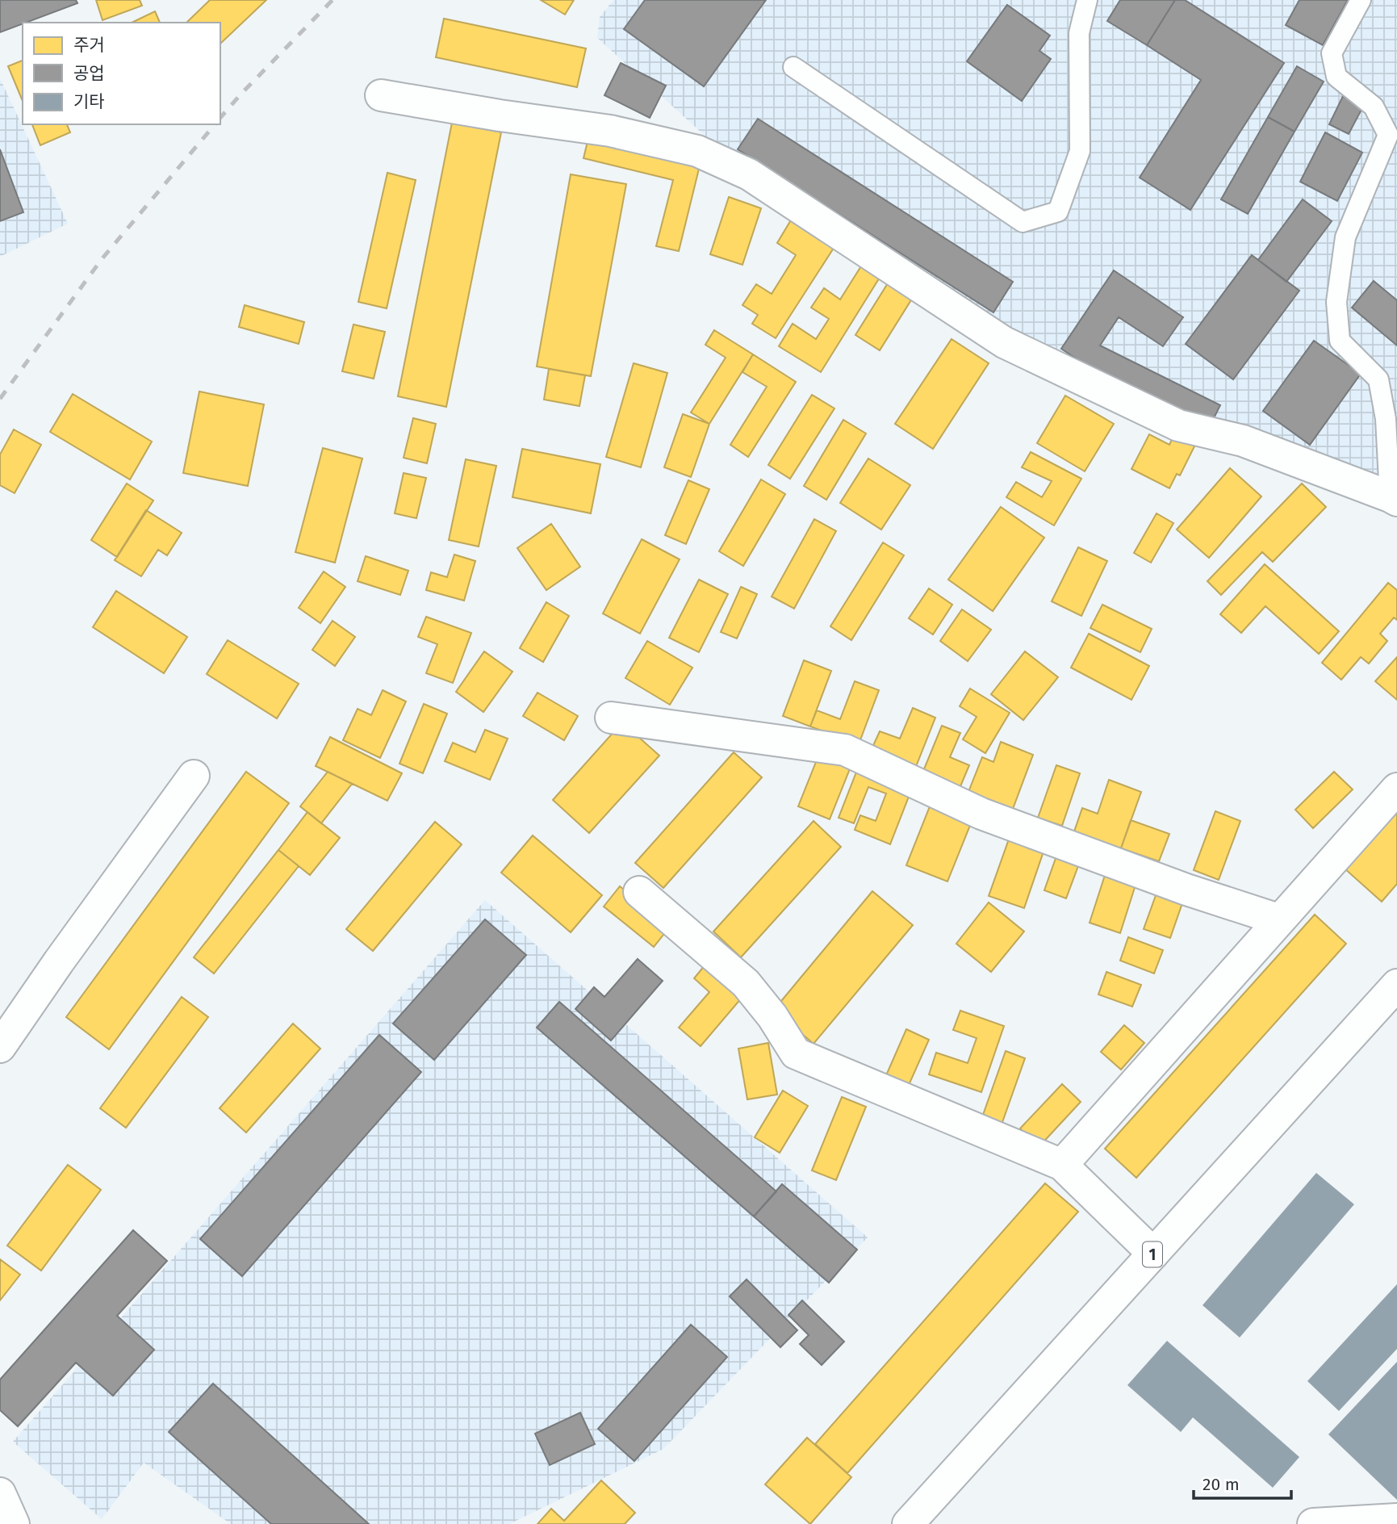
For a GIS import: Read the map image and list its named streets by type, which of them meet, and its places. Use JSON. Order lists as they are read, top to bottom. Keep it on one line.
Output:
{"streets":{"street":["1"]},"legend":["주거","공업","기타"],"scale_bar":"20 m"}
